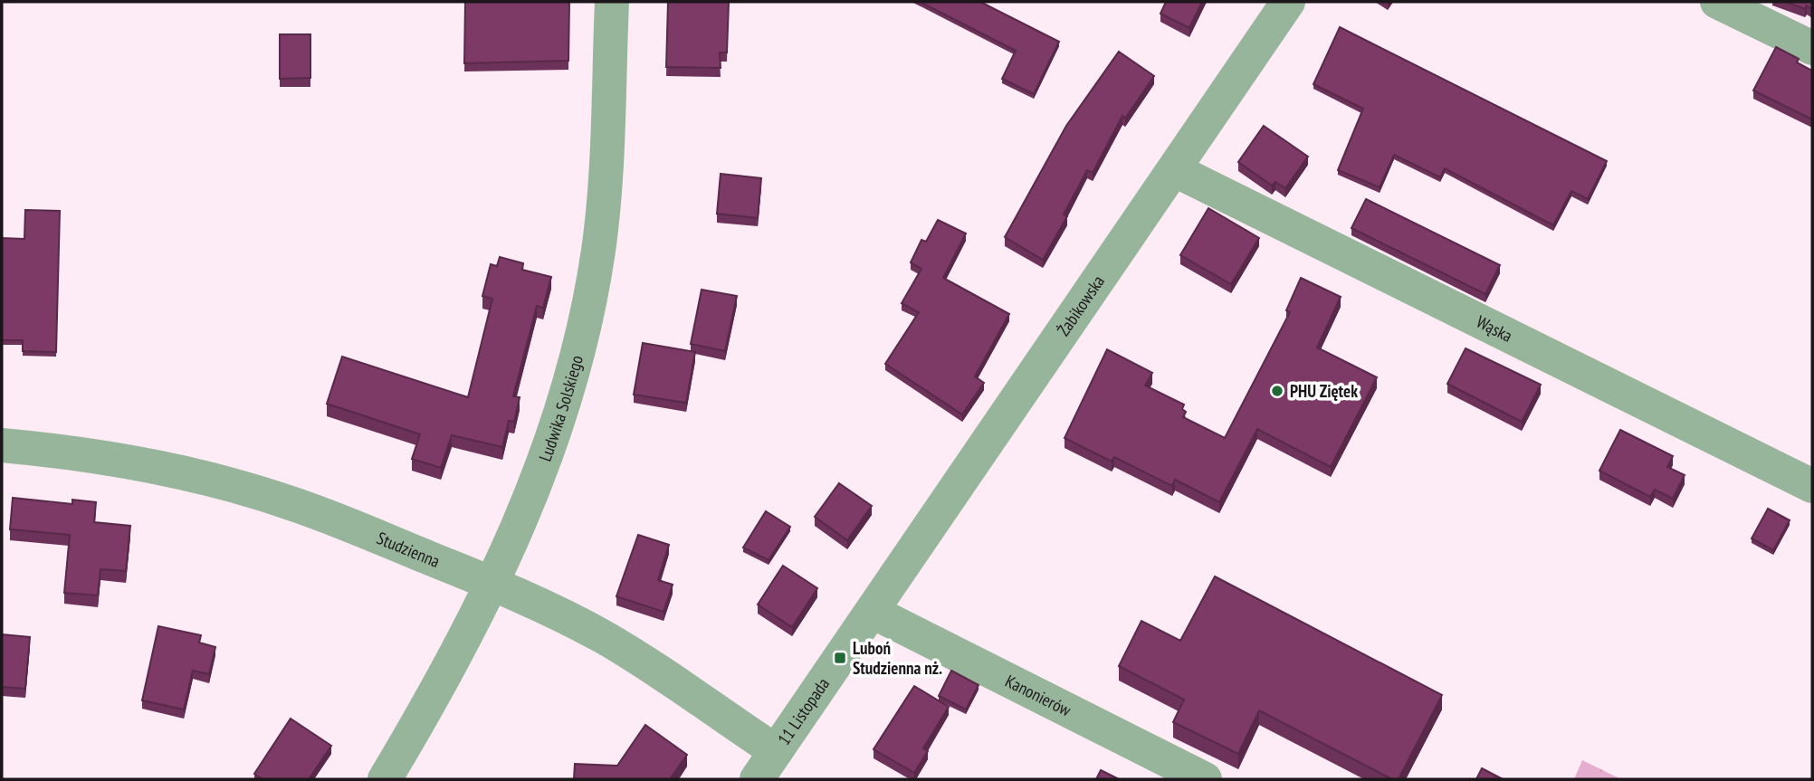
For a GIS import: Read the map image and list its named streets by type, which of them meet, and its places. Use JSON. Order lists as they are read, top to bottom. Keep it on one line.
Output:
{"streets":{"street":["Żabikowska","Wąska","Ludwika Solskiego","Studzienna","Kanonierów","11 Listopada"]},"crossings":[["Żabikowska","Wąska"],["Żabikowska","Kanonierów"],["Żabikowska","11 Listopada"],["Ludwika Solskiego","Studzienna"],["Studzienna","11 Listopada"],["Kanonierów","11 Listopada"]],"places":{"other":["PHU Ziętek"],"transit":["Luboń Studzienna nż."]}}
